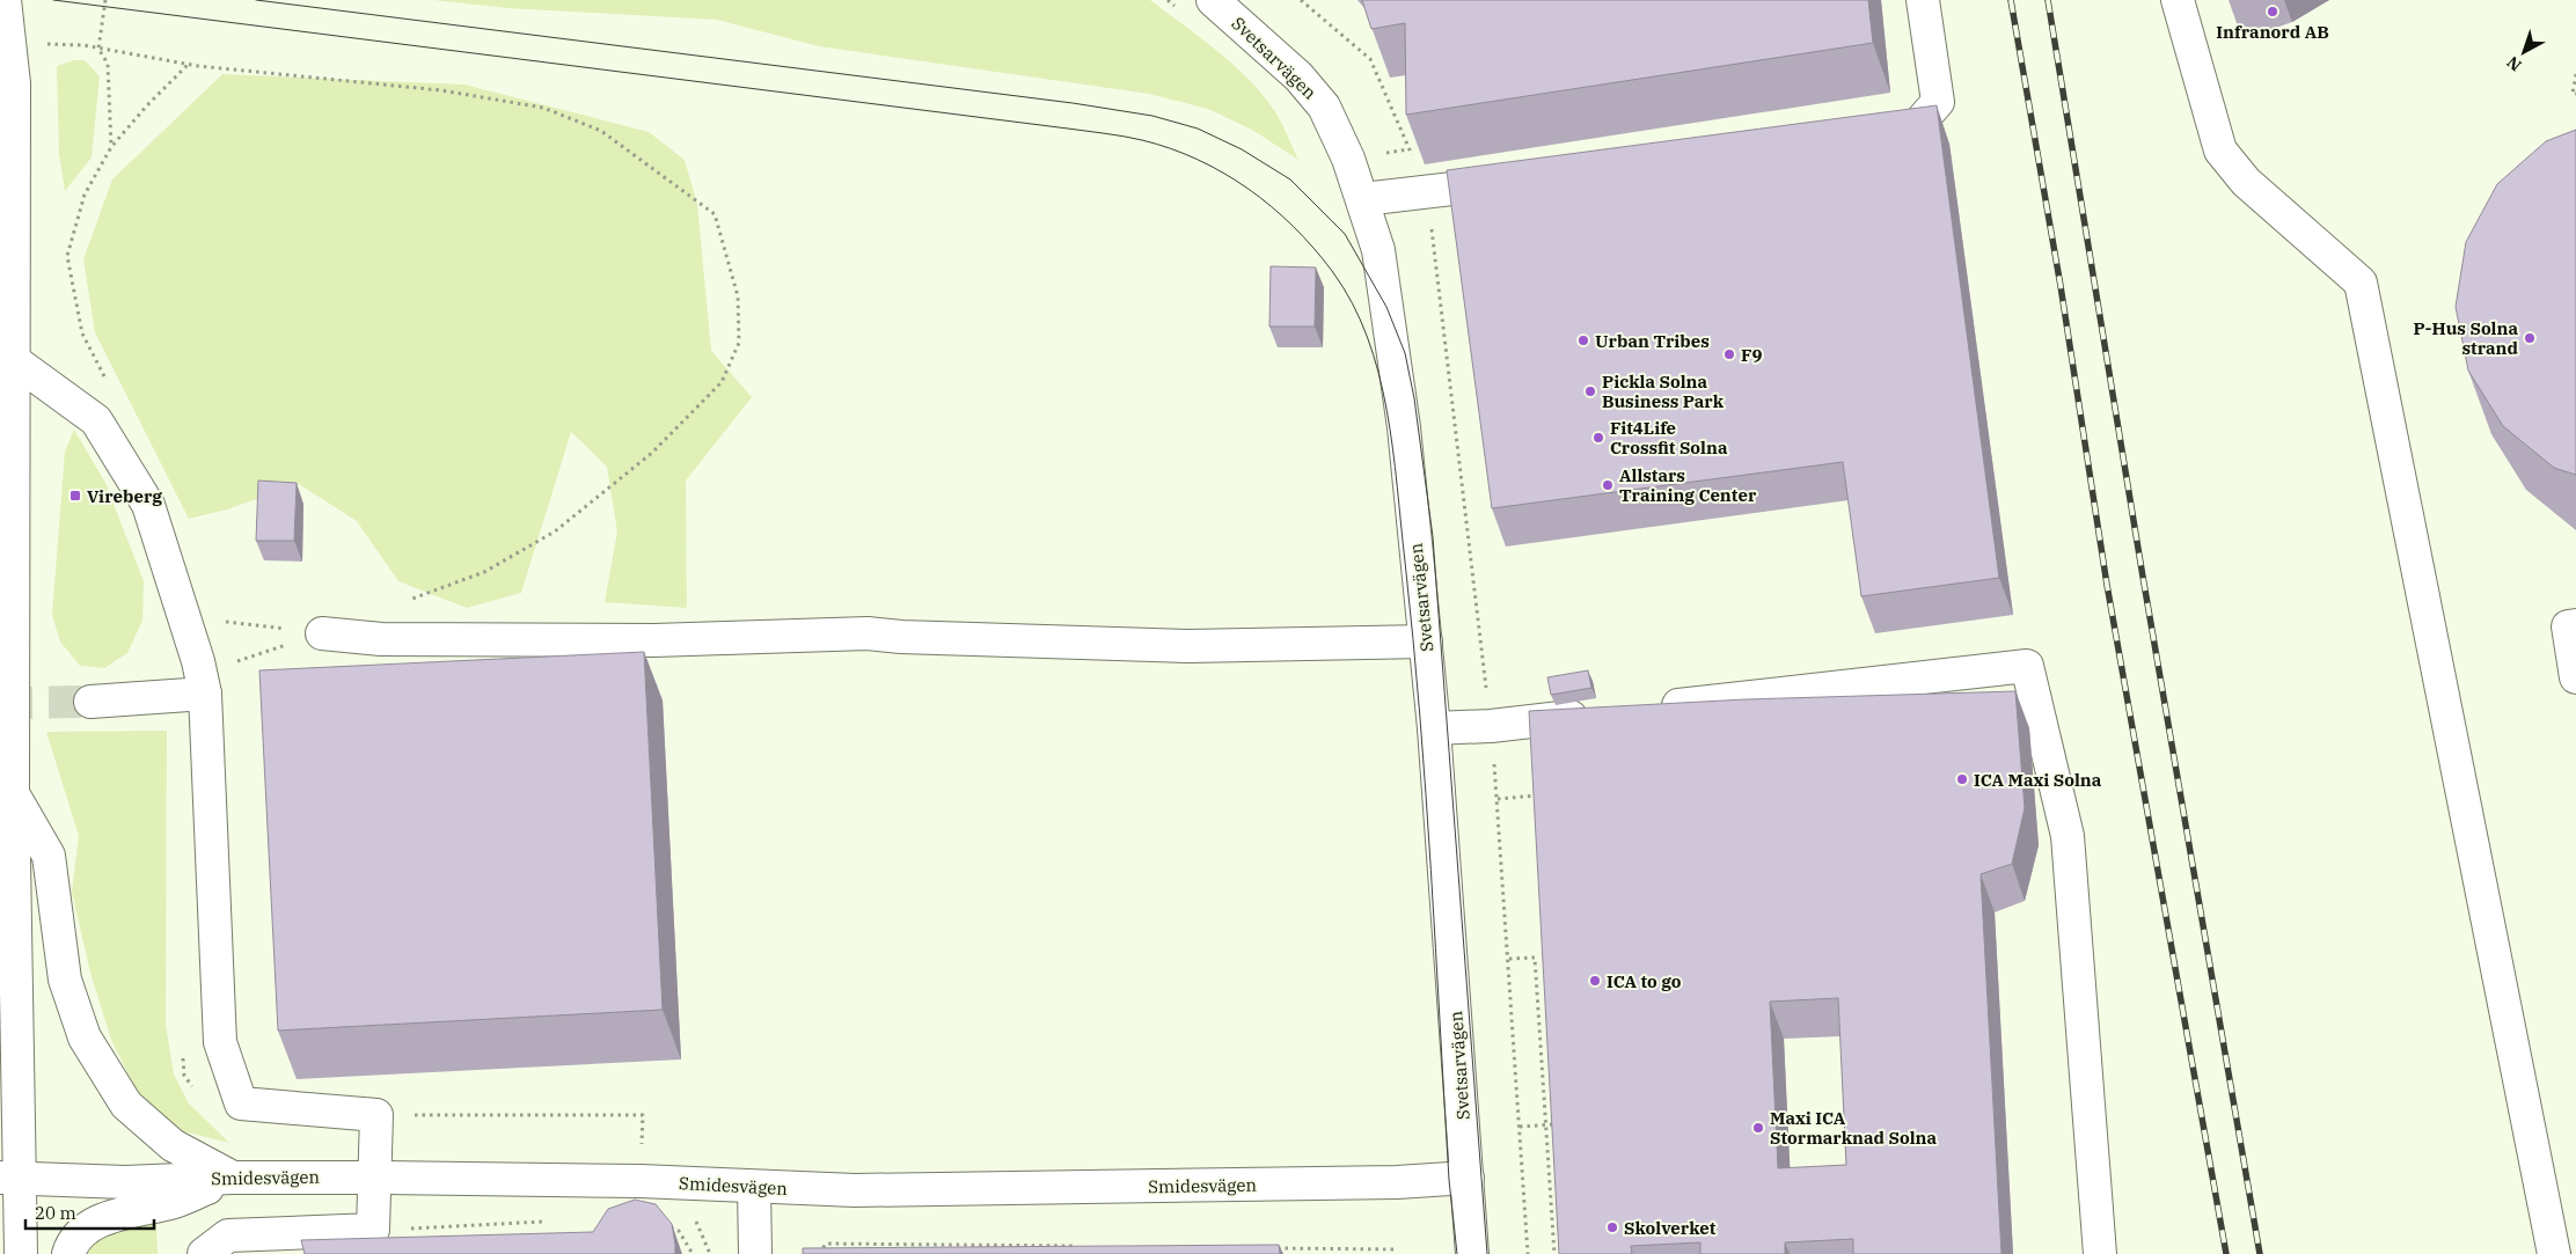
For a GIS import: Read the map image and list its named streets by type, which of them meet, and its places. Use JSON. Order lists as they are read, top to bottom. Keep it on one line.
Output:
{"streets":{"street":["Svetsarvägen","Smidesvägen"]},"crossings":[["Svetsarvägen","Smidesvägen"]],"places":{"other":["Infranord AB","P-Hus Solna strand","Urban Tribes","F9","Pickla Solna Business Park","Fit4Life Crossfit Solna","Allstars Training Center","ICA Maxi Solna","ICA to go","Maxi ICA Stormarknad Solna","Skolverket"],"transit":["Vireberg"]},"scale_bar":"20 m","north":"bottom left"}
